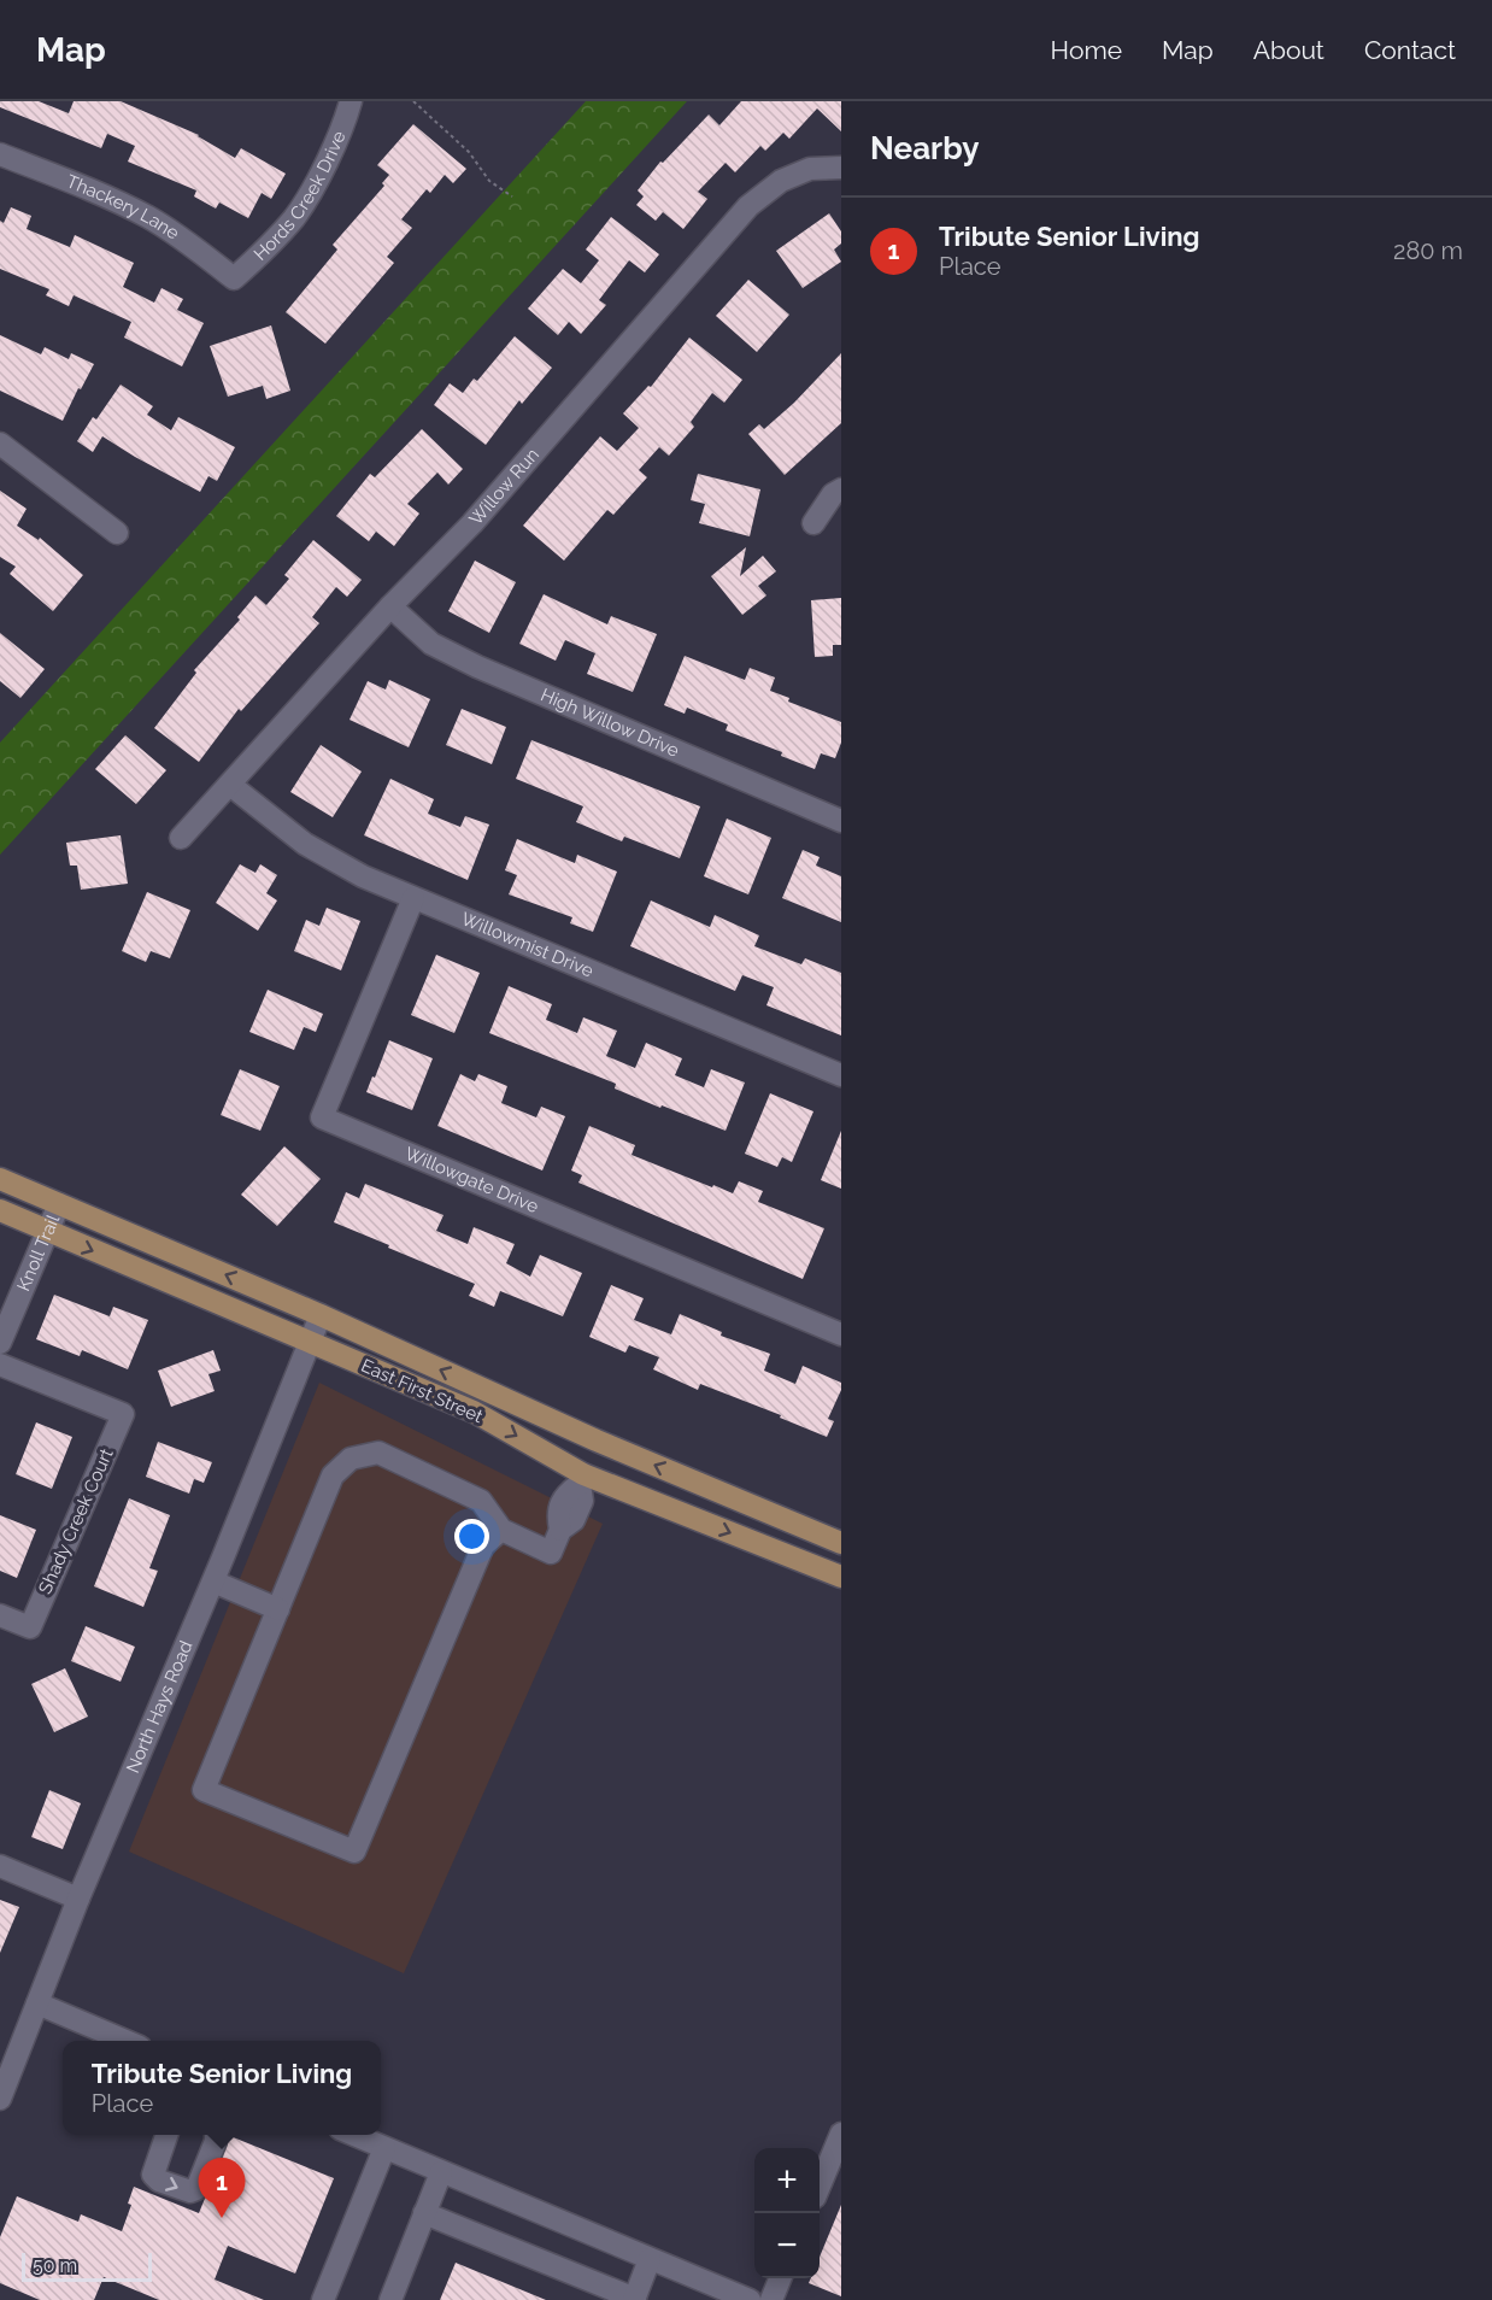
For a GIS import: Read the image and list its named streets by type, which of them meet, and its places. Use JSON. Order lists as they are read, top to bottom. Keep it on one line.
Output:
{"streets":{"main road":["East First Street"],"street":["Hords Creek Drive","Thackery Lane","Willow Run","High Willow Drive","Willowmist Drive","Willowgate Drive","Knoll Trail","Shady Creek Court","North Hays Road"]},"crossings":[["Hords Creek Drive","Thackery Lane"],["Willow Run","High Willow Drive"],["Willow Run","Willowmist Drive"],["Willowmist Drive","Willowgate Drive"],["Knoll Trail","East First Street"],["East First Street","North Hays Road"]],"scale_bar":"50 m","page":{"header":"Map","nav":["Home","Map","About","Contact"],"heading":"Nearby","list":[{"mark":"1","name":"Tribute Senior Living","note":"Place","value":"280 m"}],"popup":["Tribute Senior Living","Place"],"map_buttons":["+","−"],"pins":"1","scale":"50 m"}}
